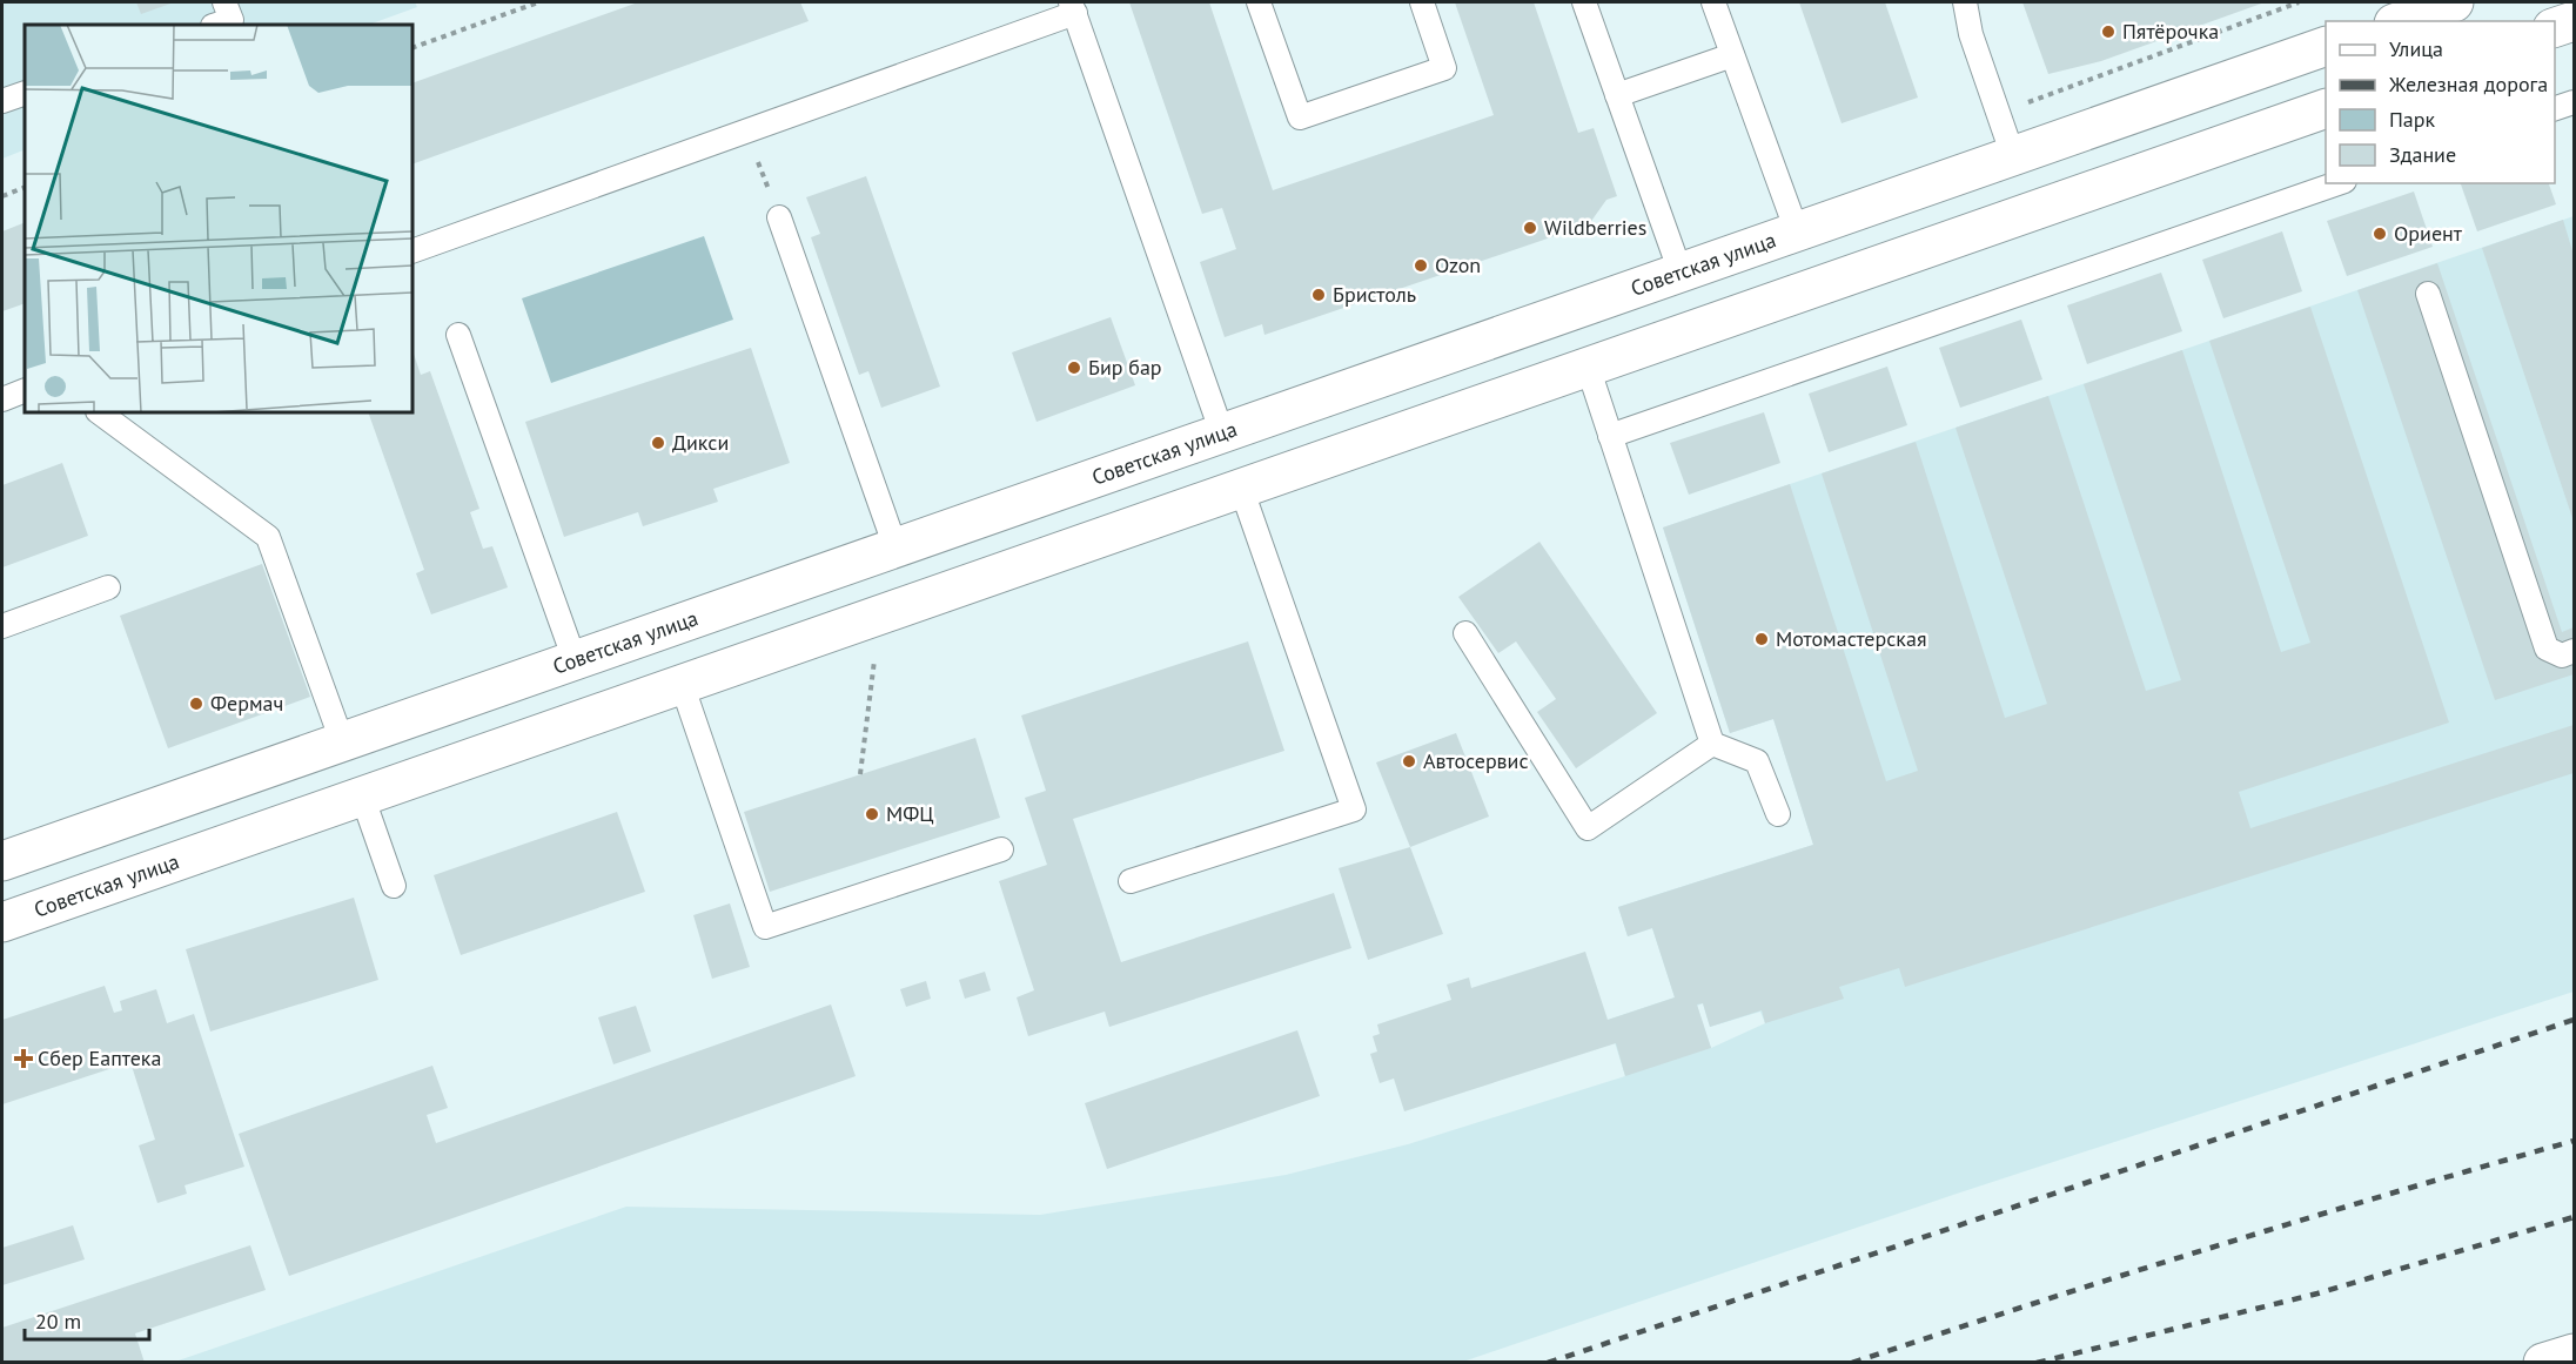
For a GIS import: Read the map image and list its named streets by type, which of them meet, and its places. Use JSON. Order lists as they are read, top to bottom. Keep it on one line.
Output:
{"streets":{"main road":["Советская улица"]},"places":{"other":["Пятёрочка","Wildberries","Ориент","Ozon","Бристоль","Бир бар","Дикси","Мотомастерская","Фермач","Автосервис","МФЦ"],"health":["Сбер Еаптека"]},"legend":["Улица","Железная дорога","Парк","Здание"],"scale_bar":"20 m"}
